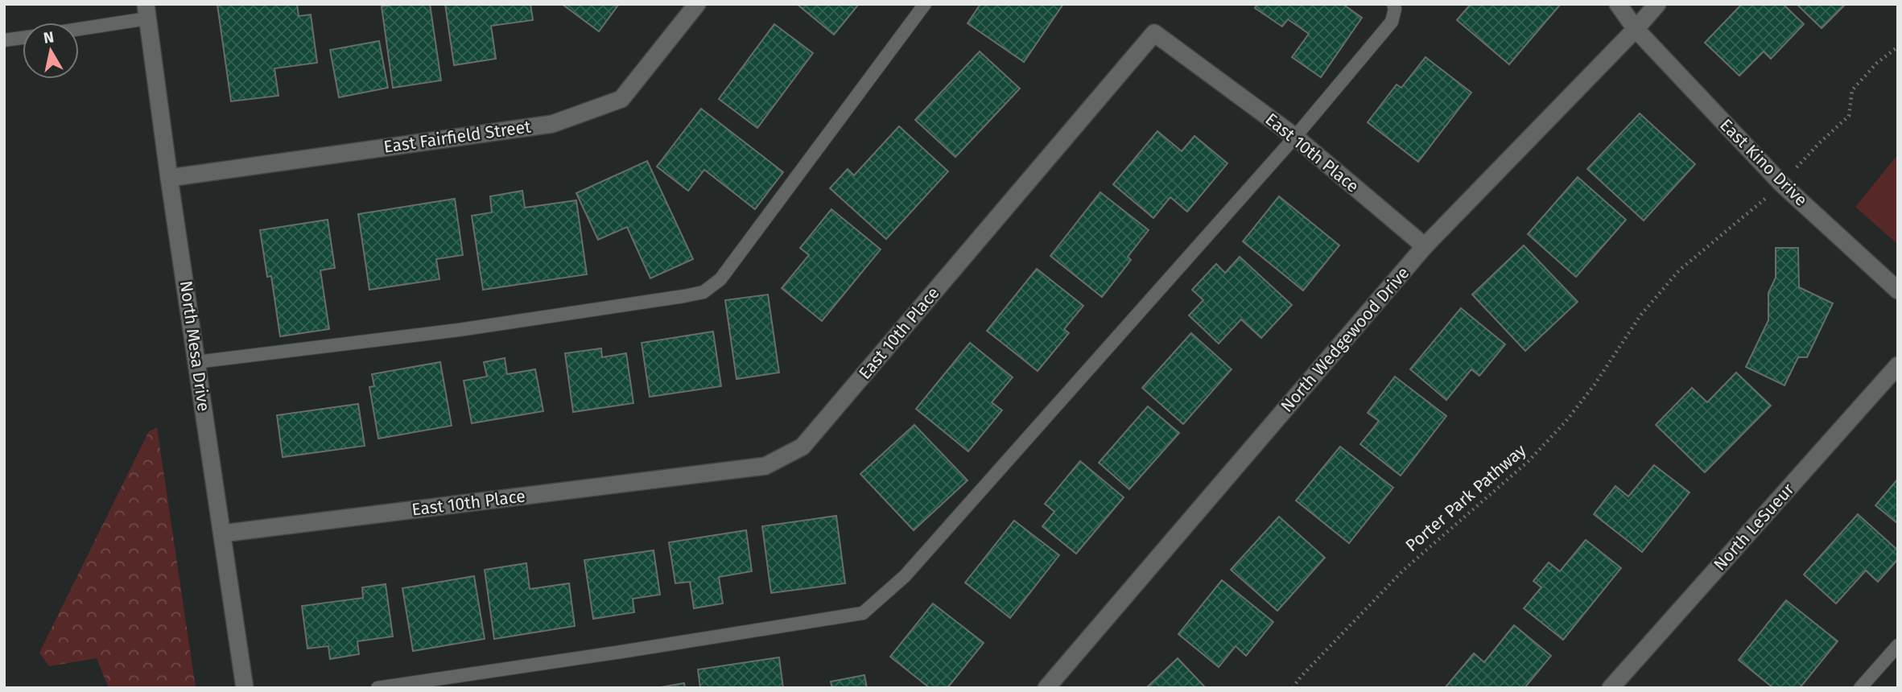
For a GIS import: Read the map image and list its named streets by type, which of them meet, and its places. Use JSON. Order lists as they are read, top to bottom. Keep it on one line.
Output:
{"streets":{"street":["East Fairfield Street","East 10th Place","East Kino Drive","North Wedgewood Drive","North Mesa Drive","North LeSueur"],"path":["Porter Park Pathway"]},"crossings":[["East Fairfield Street","North Mesa Drive"],["East 10th Place","North Wedgewood Drive"],["East 10th Place","North Mesa Drive"],["East Kino Drive","North Wedgewood Drive"]],"north":"top"}
